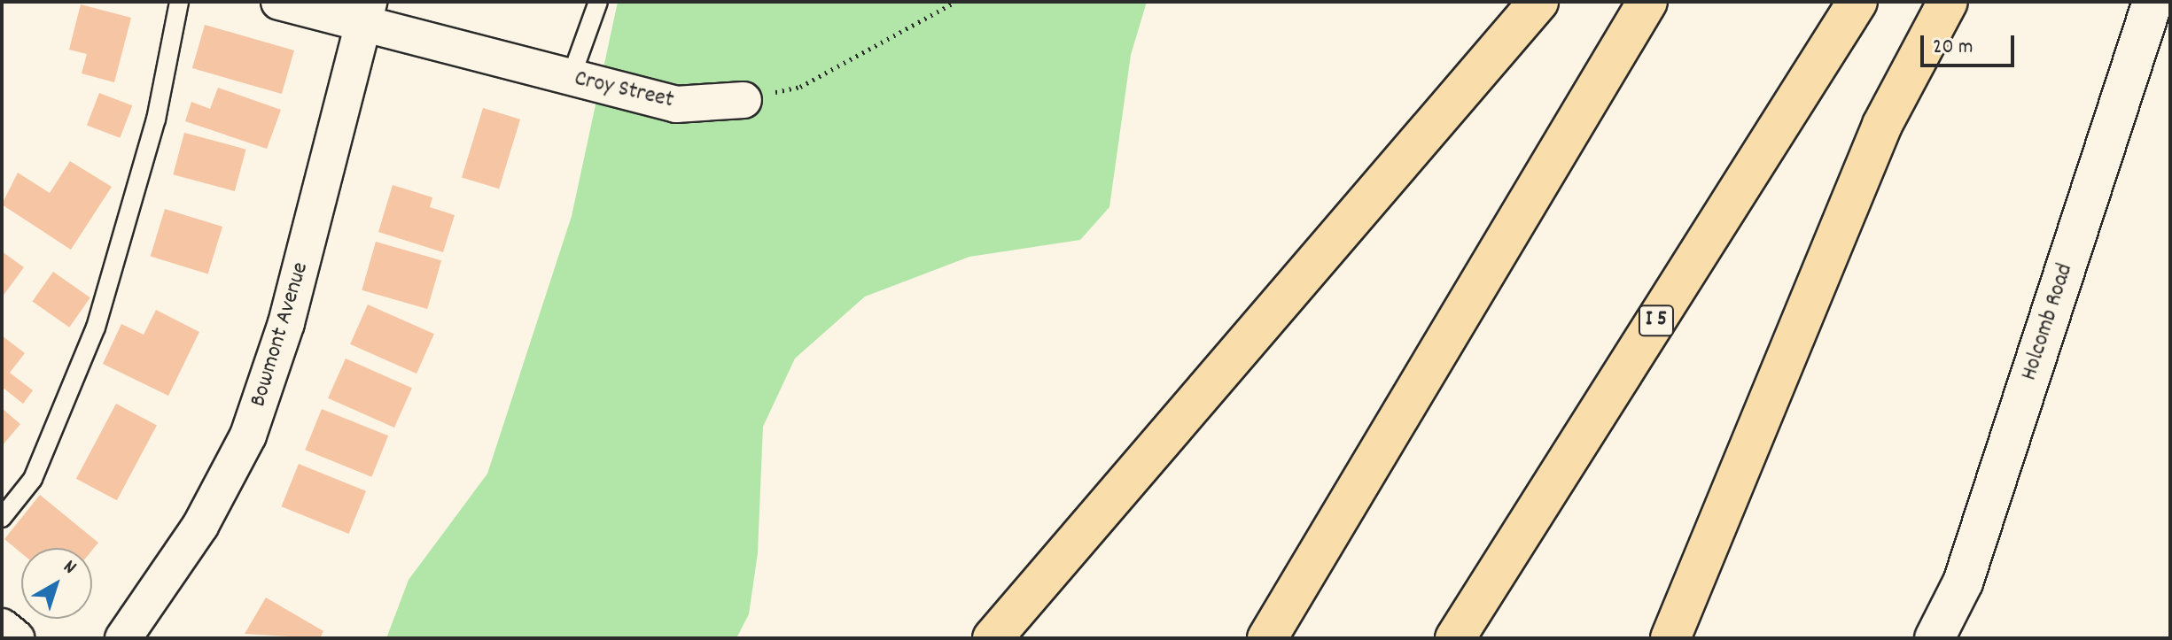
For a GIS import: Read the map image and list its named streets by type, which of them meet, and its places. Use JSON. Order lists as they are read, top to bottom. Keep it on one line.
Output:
{"streets":{"highway":["I 5"],"street":["Croy Street","Holcomb Road","Bowmont Avenue"]},"crossings":[["Croy Street","Bowmont Avenue"]],"scale_bar":"20 m","north":"top right"}
